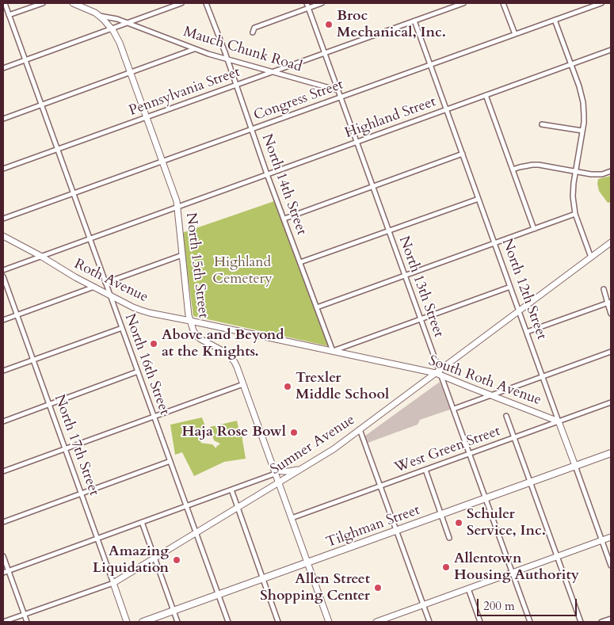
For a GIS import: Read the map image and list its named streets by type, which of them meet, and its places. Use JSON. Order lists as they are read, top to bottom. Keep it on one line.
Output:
{"streets":{"main road":["Mauch Chunk Road","North 15th Street","Roth Avenue","North 12th Street","South Roth Avenue","North 17th Street","Sumner Avenue","Tilghman Street"],"street":["Pennsylvania Street","Congress Street","Highland Street","North 14th Street","North 13th Street","North 16th Street","West Green Street"]},"crossings":[["Mauch Chunk Road","Pennsylvania Street"],["Mauch Chunk Road","North 14th Street"],["Mauch Chunk Road","North 15th Street"],["Mauch Chunk Road","North 13th Street"],["Pennsylvania Street","North 14th Street"],["Pennsylvania Street","North 15th Street"],["Pennsylvania Street","North 13th Street"],["Pennsylvania Street","North 12th Street"],["Pennsylvania Street","North 16th Street"],["Congress Street","North 14th Street"],["Congress Street","North 15th Street"],["Congress Street","North 13th Street"],["Congress Street","North 12th Street"],["Congress Street","North 16th Street"],["Highland Street","North 14th Street"],["Highland Street","North 15th Street"],["Highland Street","North 13th Street"],["Highland Street","North 12th Street"],["Highland Street","North 16th Street"],["North 14th Street","Roth Avenue"],["North 14th Street","South Roth Avenue"],["North 15th Street","Roth Avenue"],["North 15th Street","Sumner Avenue"],["North 15th Street","West Green Street"],["North 15th Street","Tilghman Street"],["Roth Avenue","North 16th Street"],["Roth Avenue","South Roth Avenue"],["North 13th Street","South Roth Avenue"],["North 13th Street","Sumner Avenue"],["North 12th Street","South Roth Avenue"],["North 12th Street","Sumner Avenue"],["North 12th Street","West Green Street"],["North 12th Street","Tilghman Street"],["North 16th Street","Sumner Avenue"],["North 16th Street","Tilghman Street"],["South Roth Avenue","Sumner Avenue"],["South Roth Avenue","West Green Street"],["North 17th Street","Sumner Avenue"]],"parks":["Highland Cemetery"],"places":["Broc Mechanical, Inc.","Above and Beyond at the Knights.","Trexler Middle School","Haja Rose Bowl","Schuler Service, Inc.","Amazing Liquidation","Allentown Housing Authority","Allen Street Shopping Center"],"scale_bar":"200 m"}
